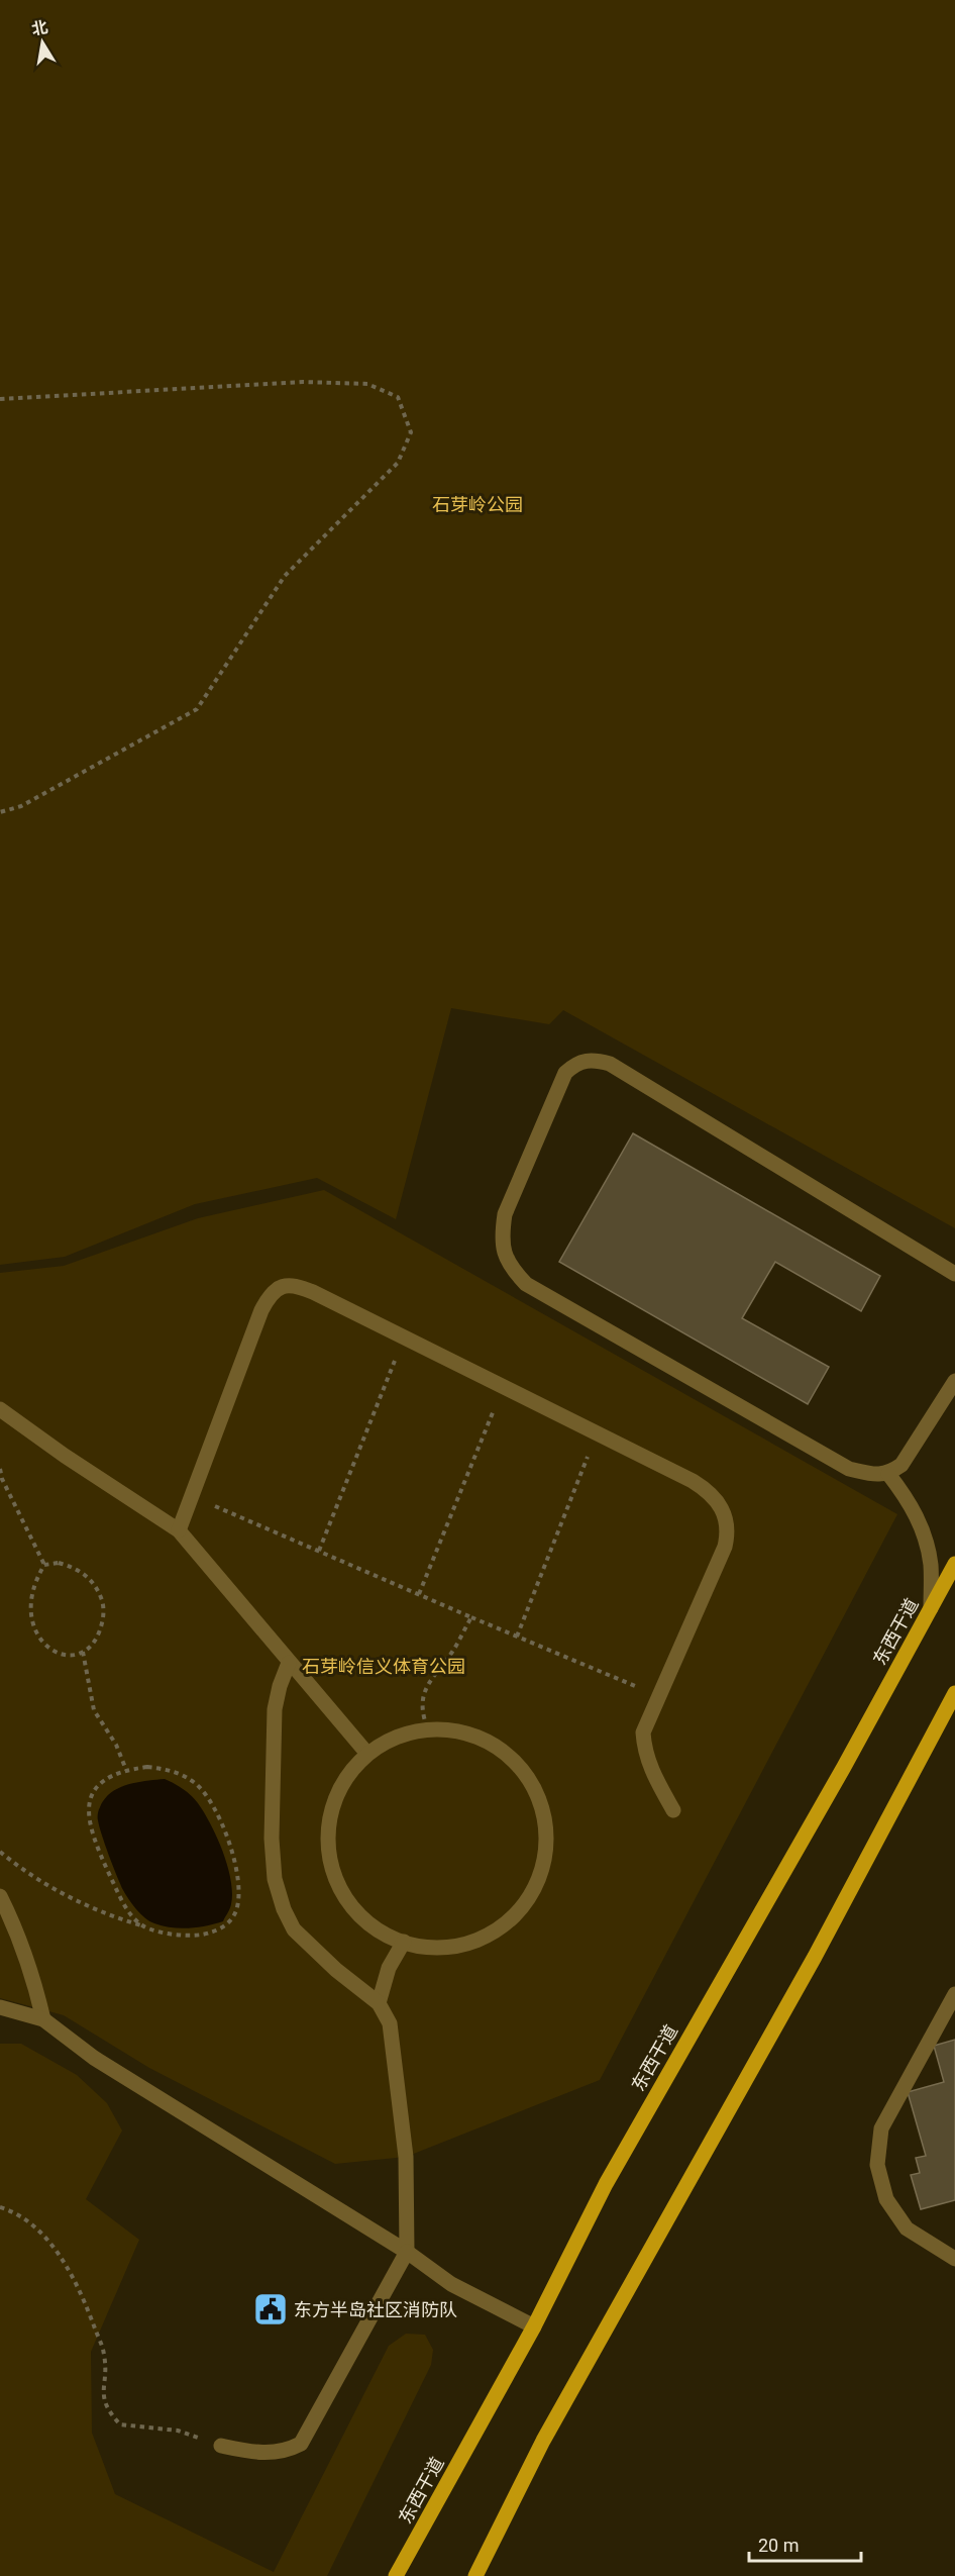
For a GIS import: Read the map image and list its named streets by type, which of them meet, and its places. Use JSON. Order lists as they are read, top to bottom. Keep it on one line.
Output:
{"streets":{"main road":["东西干道"]},"parks":["石芽岭公园","石芽岭信义体育公园"],"places":{"public building":["东方半岛社区消防队"]},"scale_bar":"20 m","north":"top"}
